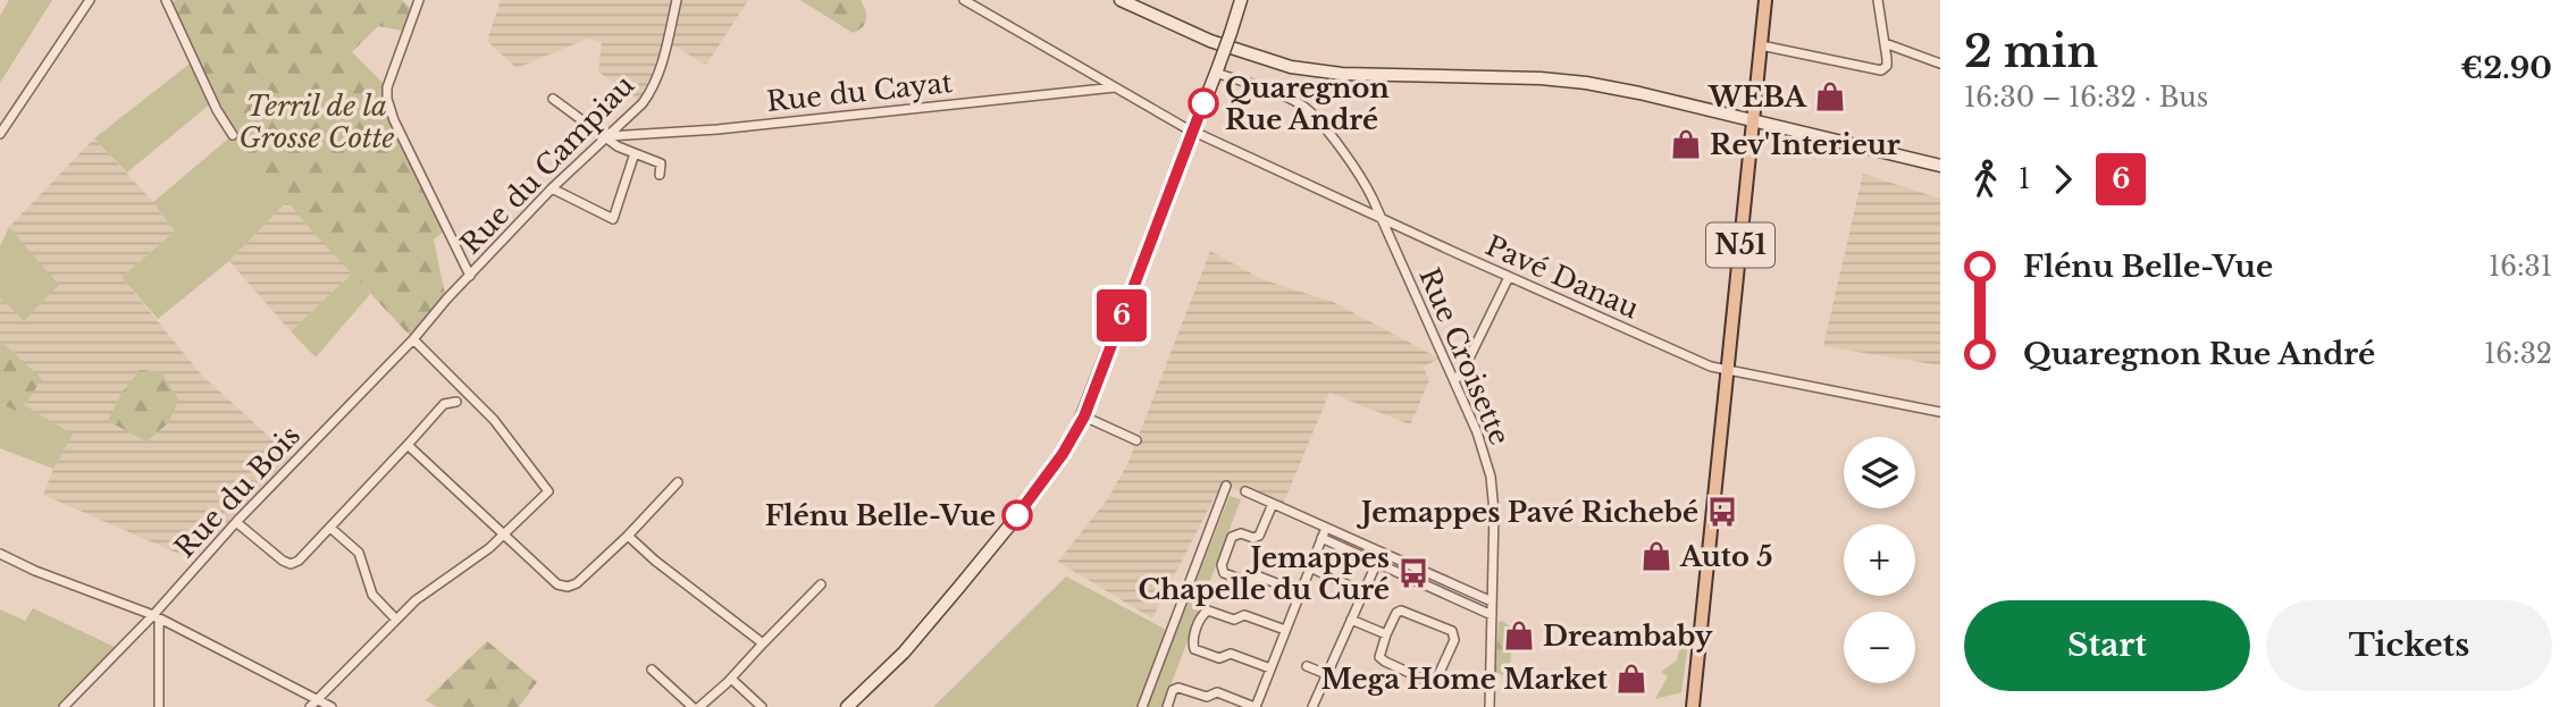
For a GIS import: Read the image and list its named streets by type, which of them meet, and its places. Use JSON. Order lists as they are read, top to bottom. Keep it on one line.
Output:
{"streets":{"main road":["N51"],"street":["Rue du Cayat","Rue du Campiau","Pavé Danau","Rue Croisette","Rue du Bois"]},"crossings":[["Rue du Cayat","Rue du Campiau"],["Rue du Cayat","Pavé Danau"],["Rue du Campiau","Rue du Bois"],["N51","Pavé Danau"],["Pavé Danau","Rue Croisette"]],"parks":["Terril de la Grosse Cotte"],"places":{"shop":["WEBA","Rev'Interieur","Auto 5","Dreambaby","Mega Home Market"],"other":["Quaregnon Rue André","Flénu Belle-Vue"],"bus stop":["Jemappes Pavé Richebé","Jemappes Chapelle du Curé"]},"lines":["bus line 6"],"page":{"on_map":"6","heading":["2 min","16:30 – 16:32 · Bus","€2.90"],"legs":["1","6"],"list":[{"name":"Flénu Belle-Vue","value":"16:31"},{"name":"Quaregnon Rue André","value":"16:32"}],"map_buttons":["+","−"],"buttons":["Start","Tickets"]}}
